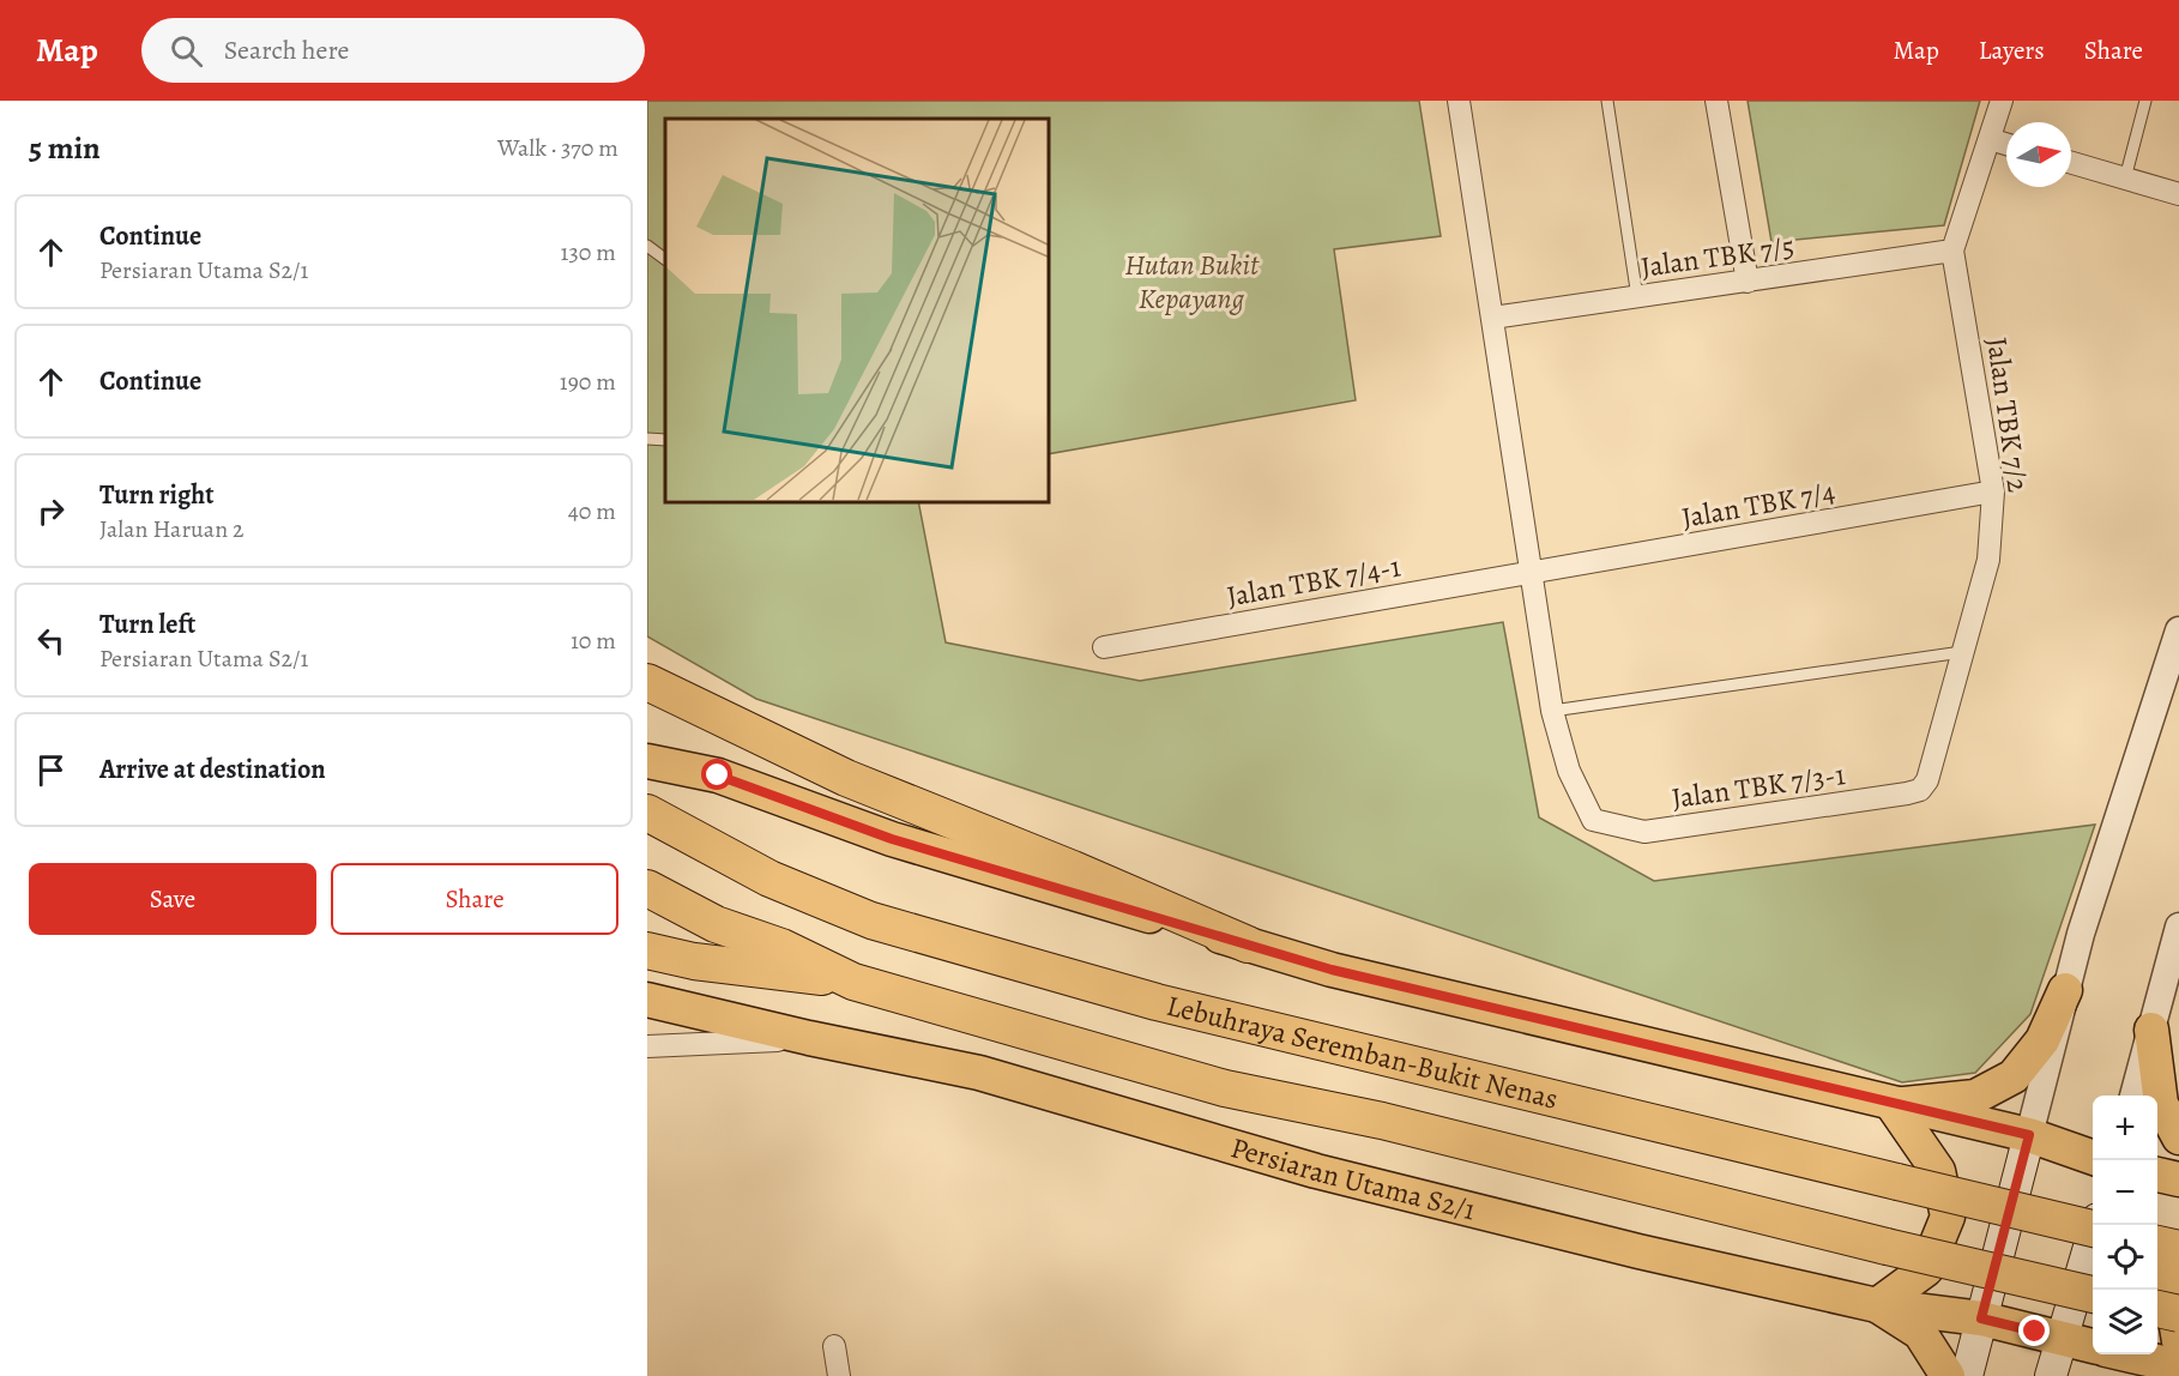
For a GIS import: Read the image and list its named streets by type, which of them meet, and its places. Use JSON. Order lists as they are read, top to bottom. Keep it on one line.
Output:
{"streets":{"highway":["Lebuhraya Seremban-Bukit Nenas"],"main road":["Persiaran Utama S2/1"],"street":["Jalan TBK 7/5","Jalan TBK 7/2","Jalan TBK 7/4","Jalan TBK 7/4-1","Jalan TBK 7/3-1"]},"crossings":[["Jalan TBK 7/5","Jalan TBK 7/2"],["Jalan TBK 7/2","Jalan TBK 7/4"],["Jalan TBK 7/2","Jalan TBK 7/3-1"],["Jalan TBK 7/4","Jalan TBK 7/4-1"]],"parks":["Hutan Bukit Kepayang"],"north":"right","page":{"header":"Map","search":"Search here","nav":["Map","Layers","Share"],"heading":["5 min","Walk · 370 m"],"list":[["Continue","Persiaran Utama S2/1","130 m"],["Continue","190 m"],["Turn right","Jalan Haruan 2","40 m"],["Turn left","Persiaran Utama S2/1","10 m"],"Arrive at destination"],"buttons":["Save","Share"],"map_buttons":["+","−"]}}
